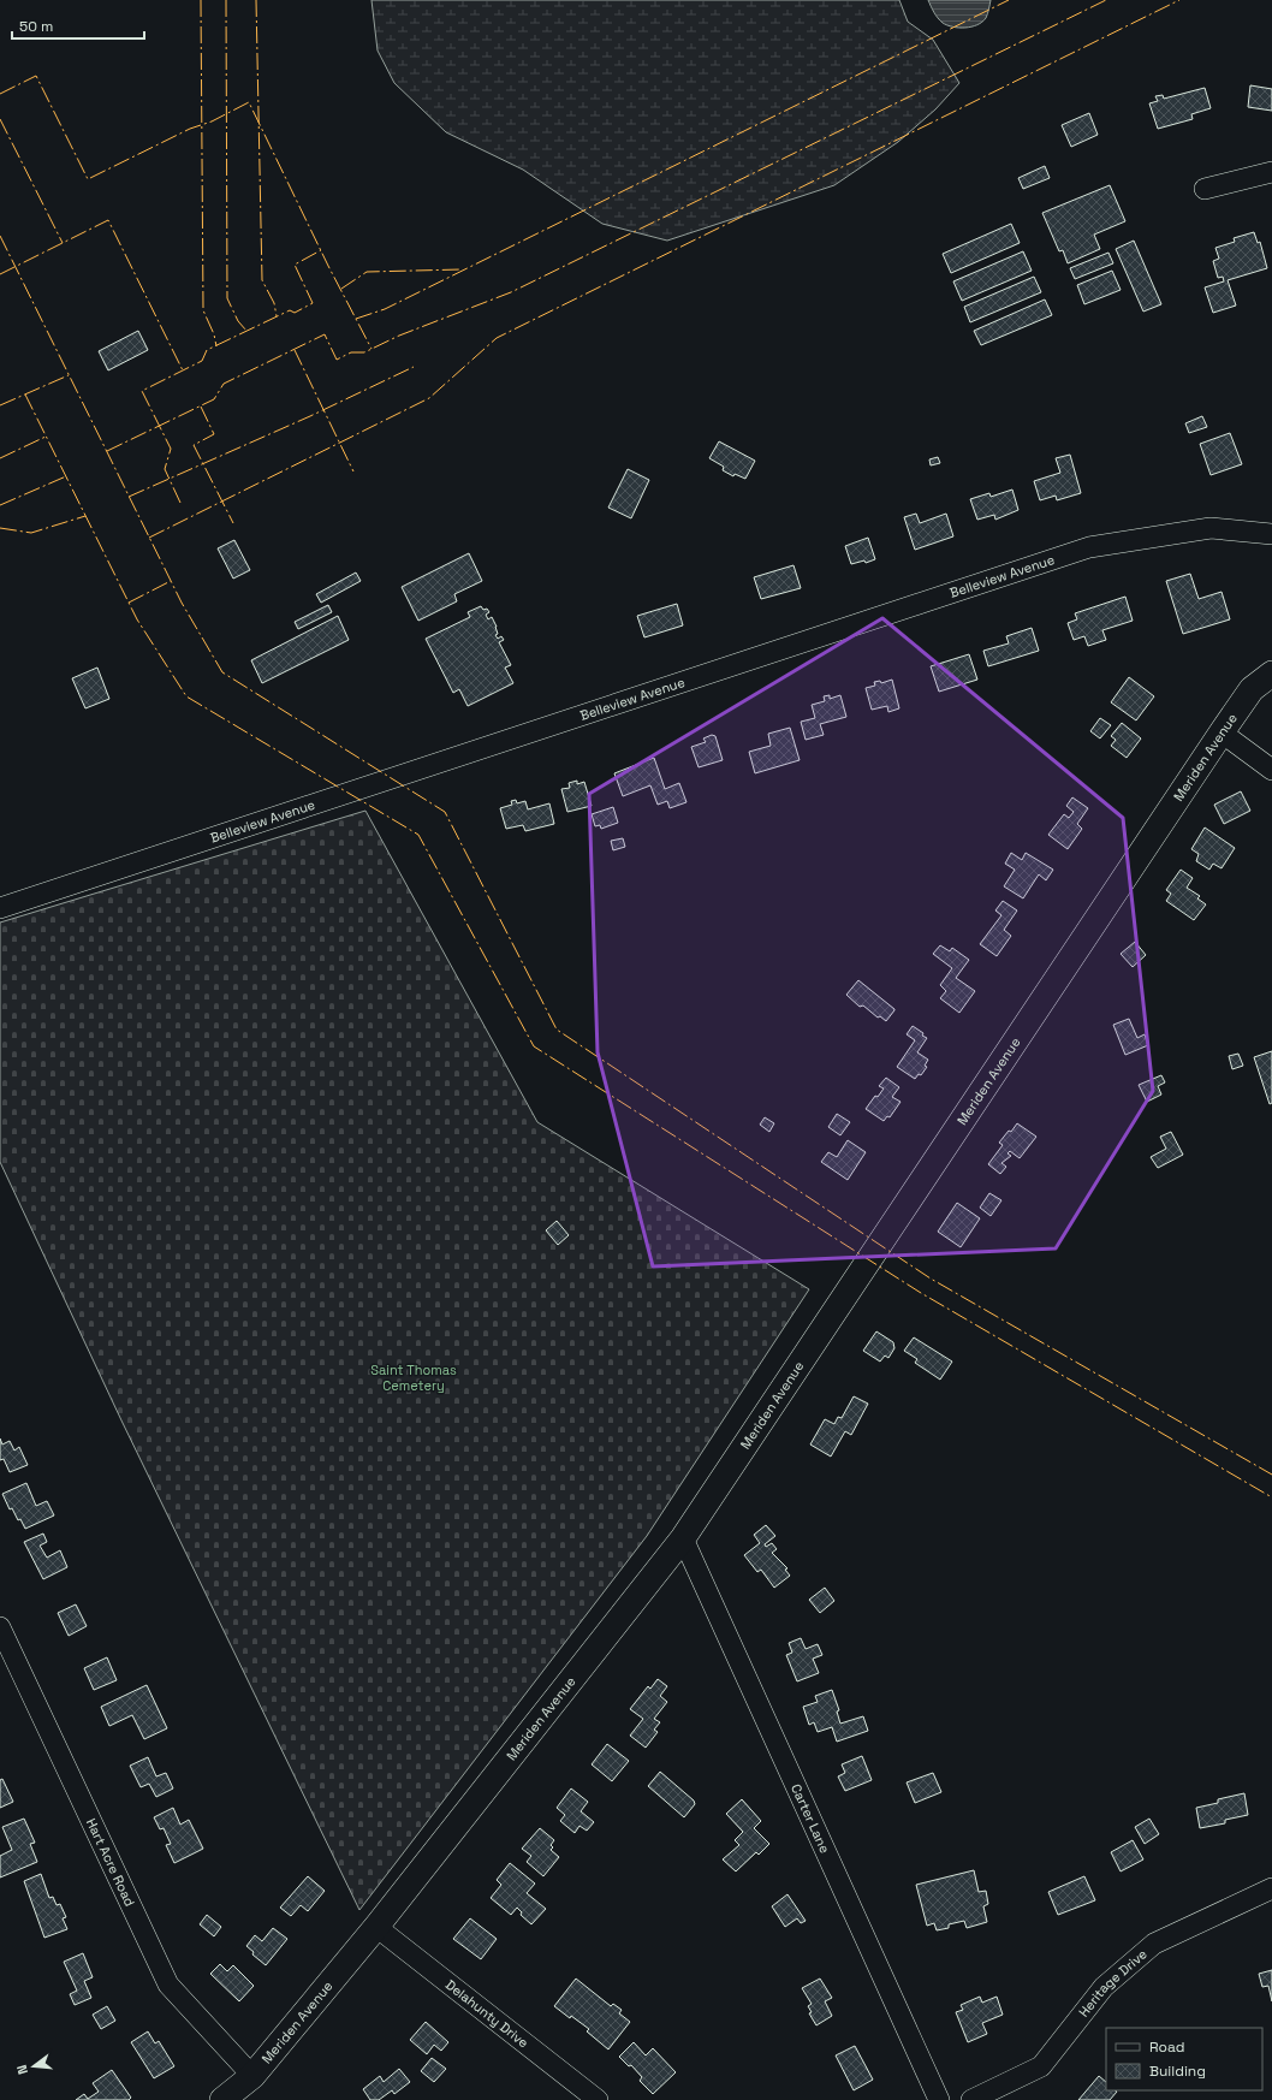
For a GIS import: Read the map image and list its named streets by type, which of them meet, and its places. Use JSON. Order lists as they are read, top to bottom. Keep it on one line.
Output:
{"streets":{"main road":["Meriden Avenue"],"street":["Belleview Avenue","Carter Lane","Hart Acre Road","Heritage Drive","Delahunty Drive"]},"crossings":[["Meriden Avenue","Carter Lane"],["Meriden Avenue","Hart Acre Road"],["Meriden Avenue","Delahunty Drive"]],"parks":["Saint Thomas Cemetery"],"legend":["Road","Building"],"scale_bar":"50 m","north":"left"}
